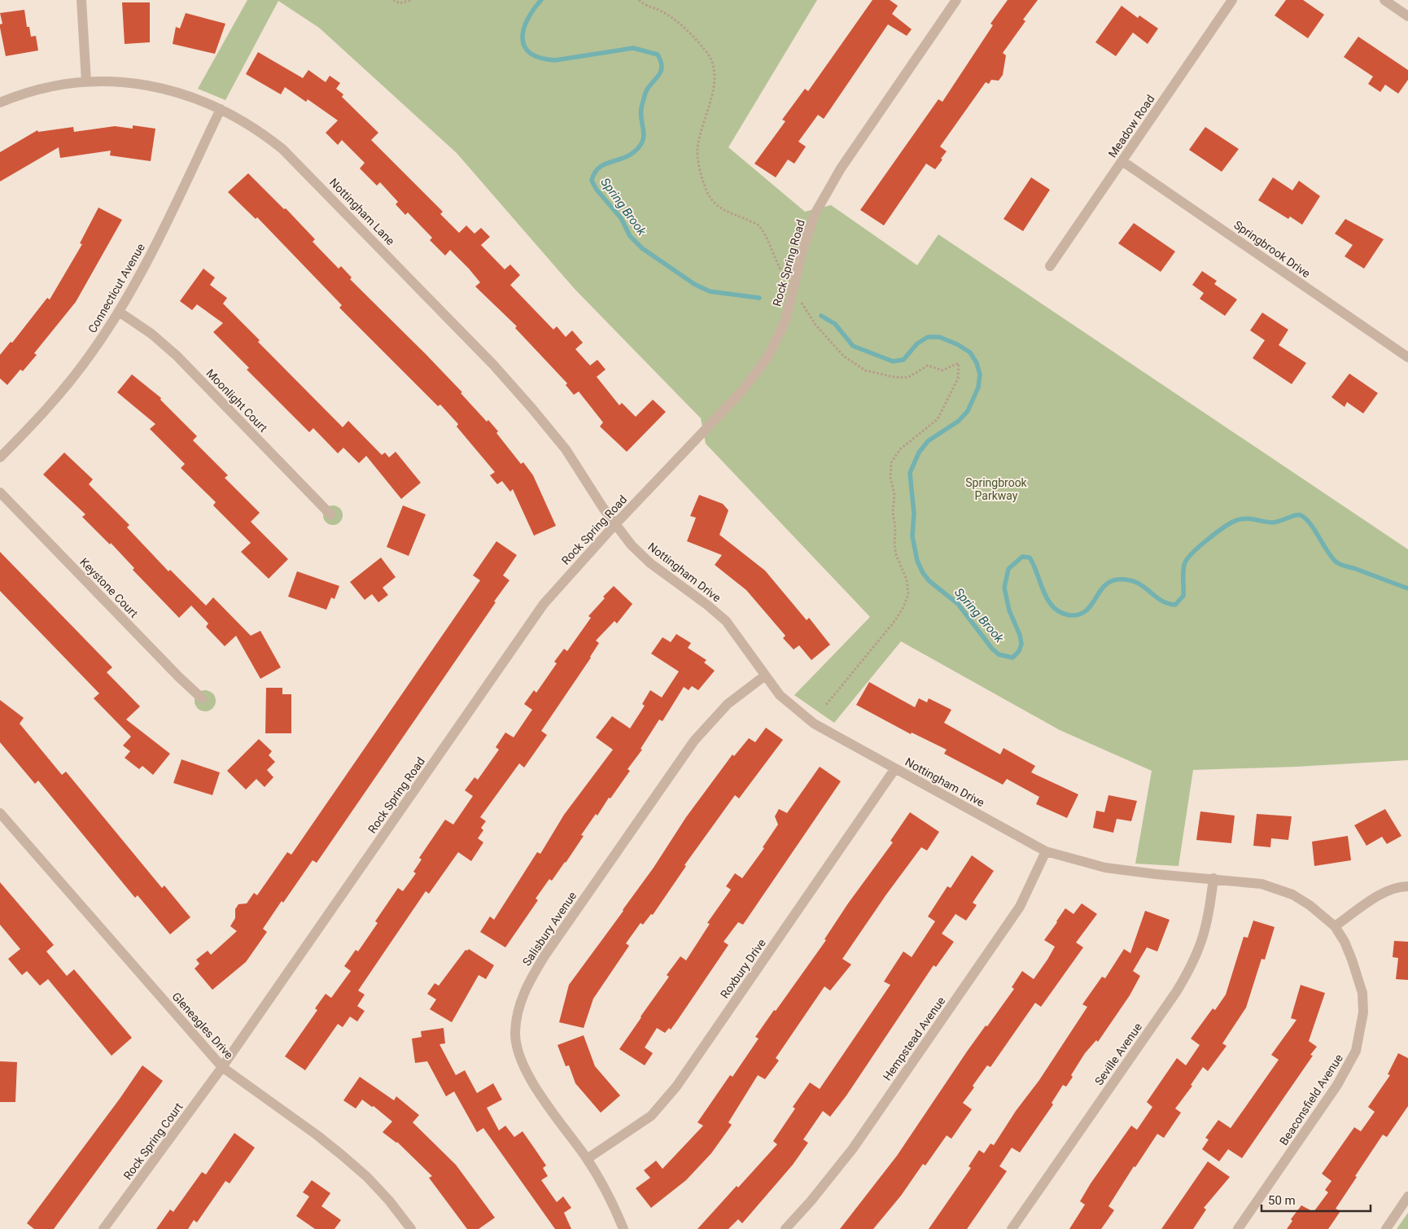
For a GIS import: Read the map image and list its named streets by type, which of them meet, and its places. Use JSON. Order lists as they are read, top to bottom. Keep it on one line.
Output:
{"streets":{"street":["Meadow Road","Nottingham Lane","Springbrook Drive","Rock Spring Road","Connecticut Avenue","Moonlight Court","Nottingham Drive","Keystone Court","Salisbury Avenue","Roxbury Drive","Gleneagles Drive","Hempstead Avenue","Seville Avenue","Beaconsfield Avenue","Rock Spring Court"]},"crossings":[["Meadow Road","Springbrook Drive"],["Nottingham Lane","Rock Spring Road"],["Nottingham Lane","Connecticut Avenue"],["Nottingham Lane","Nottingham Drive"],["Rock Spring Road","Nottingham Drive"],["Rock Spring Road","Gleneagles Drive"],["Rock Spring Road","Rock Spring Court"],["Connecticut Avenue","Moonlight Court"],["Nottingham Drive","Salisbury Avenue"],["Nottingham Drive","Roxbury Drive"],["Nottingham Drive","Hempstead Avenue"],["Nottingham Drive","Seville Avenue"],["Nottingham Drive","Beaconsfield Avenue"],["Salisbury Avenue","Roxbury Drive"],["Gleneagles Drive","Rock Spring Court"]],"water":["Spring Brook"],"parks":["Springbrook Parkway"],"scale_bar":"50 m"}
